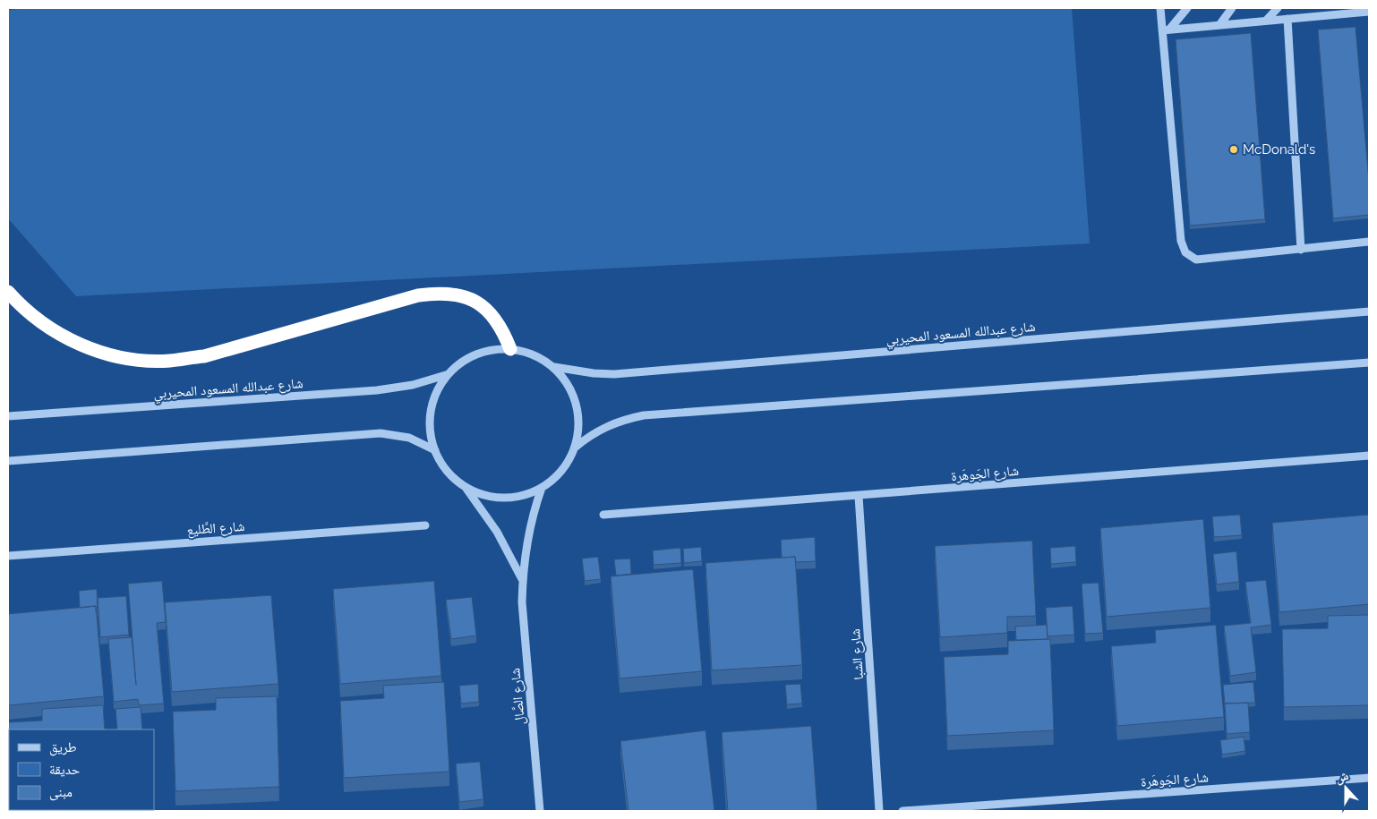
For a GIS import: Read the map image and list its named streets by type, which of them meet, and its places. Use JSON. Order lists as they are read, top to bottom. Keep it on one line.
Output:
{"streets":{"street":["شارع عبدالله المسعود المحيربي","شارع الجَوهَرة","شارع الطَّليع","شارع الشبا","شارع الصَّال"]},"crossings":[["شارع عبدالله المسعود المحيربي","شارع الصَّال"],["شارع الجَوهَرة","شارع الشبا"]],"places":["McDonald's"],"legend":["طريق","حديقة","مبنى"],"north":"top"}
